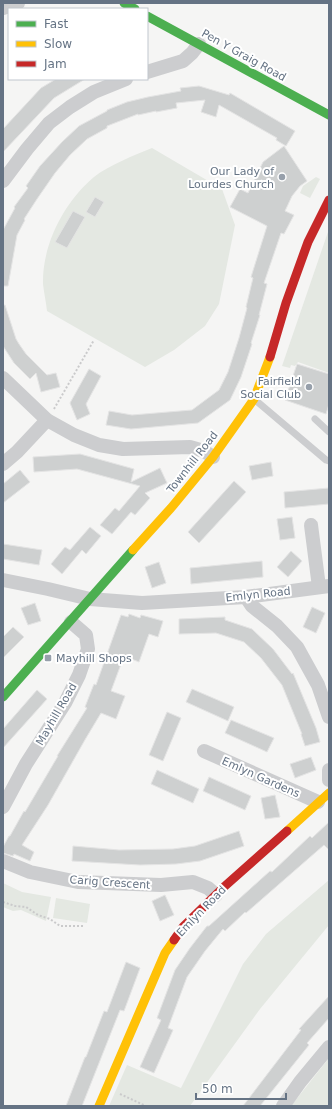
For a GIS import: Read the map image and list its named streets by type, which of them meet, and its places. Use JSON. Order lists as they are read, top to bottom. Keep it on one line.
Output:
{"streets":{"street":["Pen Y Graig Road","Townhill Road","Emlyn Road","Mayhill Road","Emlyn Gardens","Carig Crescent"]},"crossings":[["Townhill Road","Emlyn Road"],["Townhill Road","Mayhill Road"],["Emlyn Road","Emlyn Gardens"],["Emlyn Road","Carig Crescent"]],"places":{"other":["Our Lady of Lourdes Church","Fairfield Social Club"],"transit":["Mayhill Shops"]},"legend":["Fast","Slow","Jam"],"scale_bar":"50 m"}
